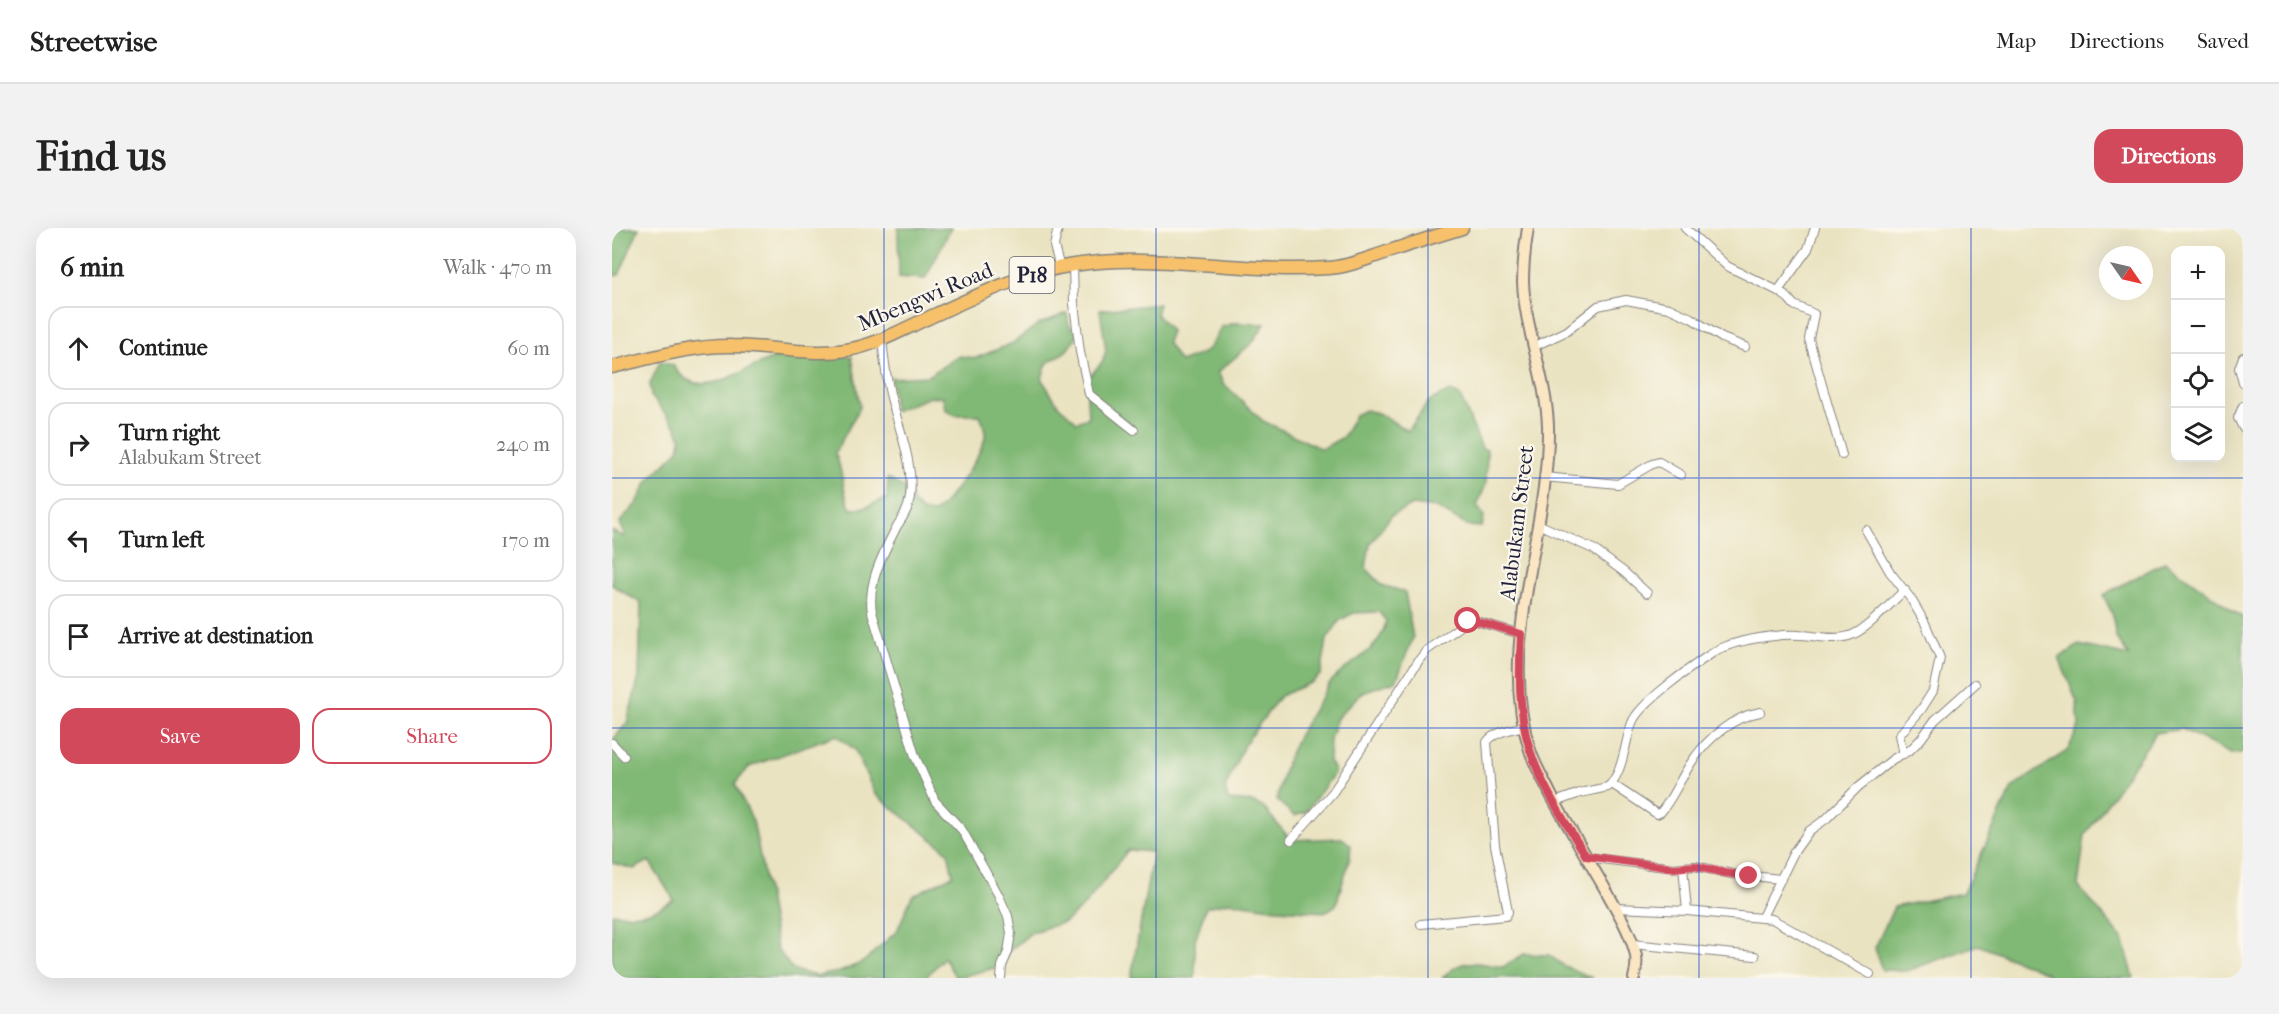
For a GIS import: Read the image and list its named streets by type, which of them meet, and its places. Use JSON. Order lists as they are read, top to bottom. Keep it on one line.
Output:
{"streets":{"main road":["P18","Mbengwi Road"],"street":["Alabukam Street"]},"north":"bottom right","page":{"header":"Streetwise","nav":["Map","Directions","Saved"],"buttons":["Directions",["Save","Share"]],"title":"Find us","heading":["6 min","Walk · 470 m"],"map_buttons":["+","−"],"list":[["Continue","60 m"],["Turn right","Alabukam Street","240 m"],["Turn left","170 m"],"Arrive at destination"]}}
